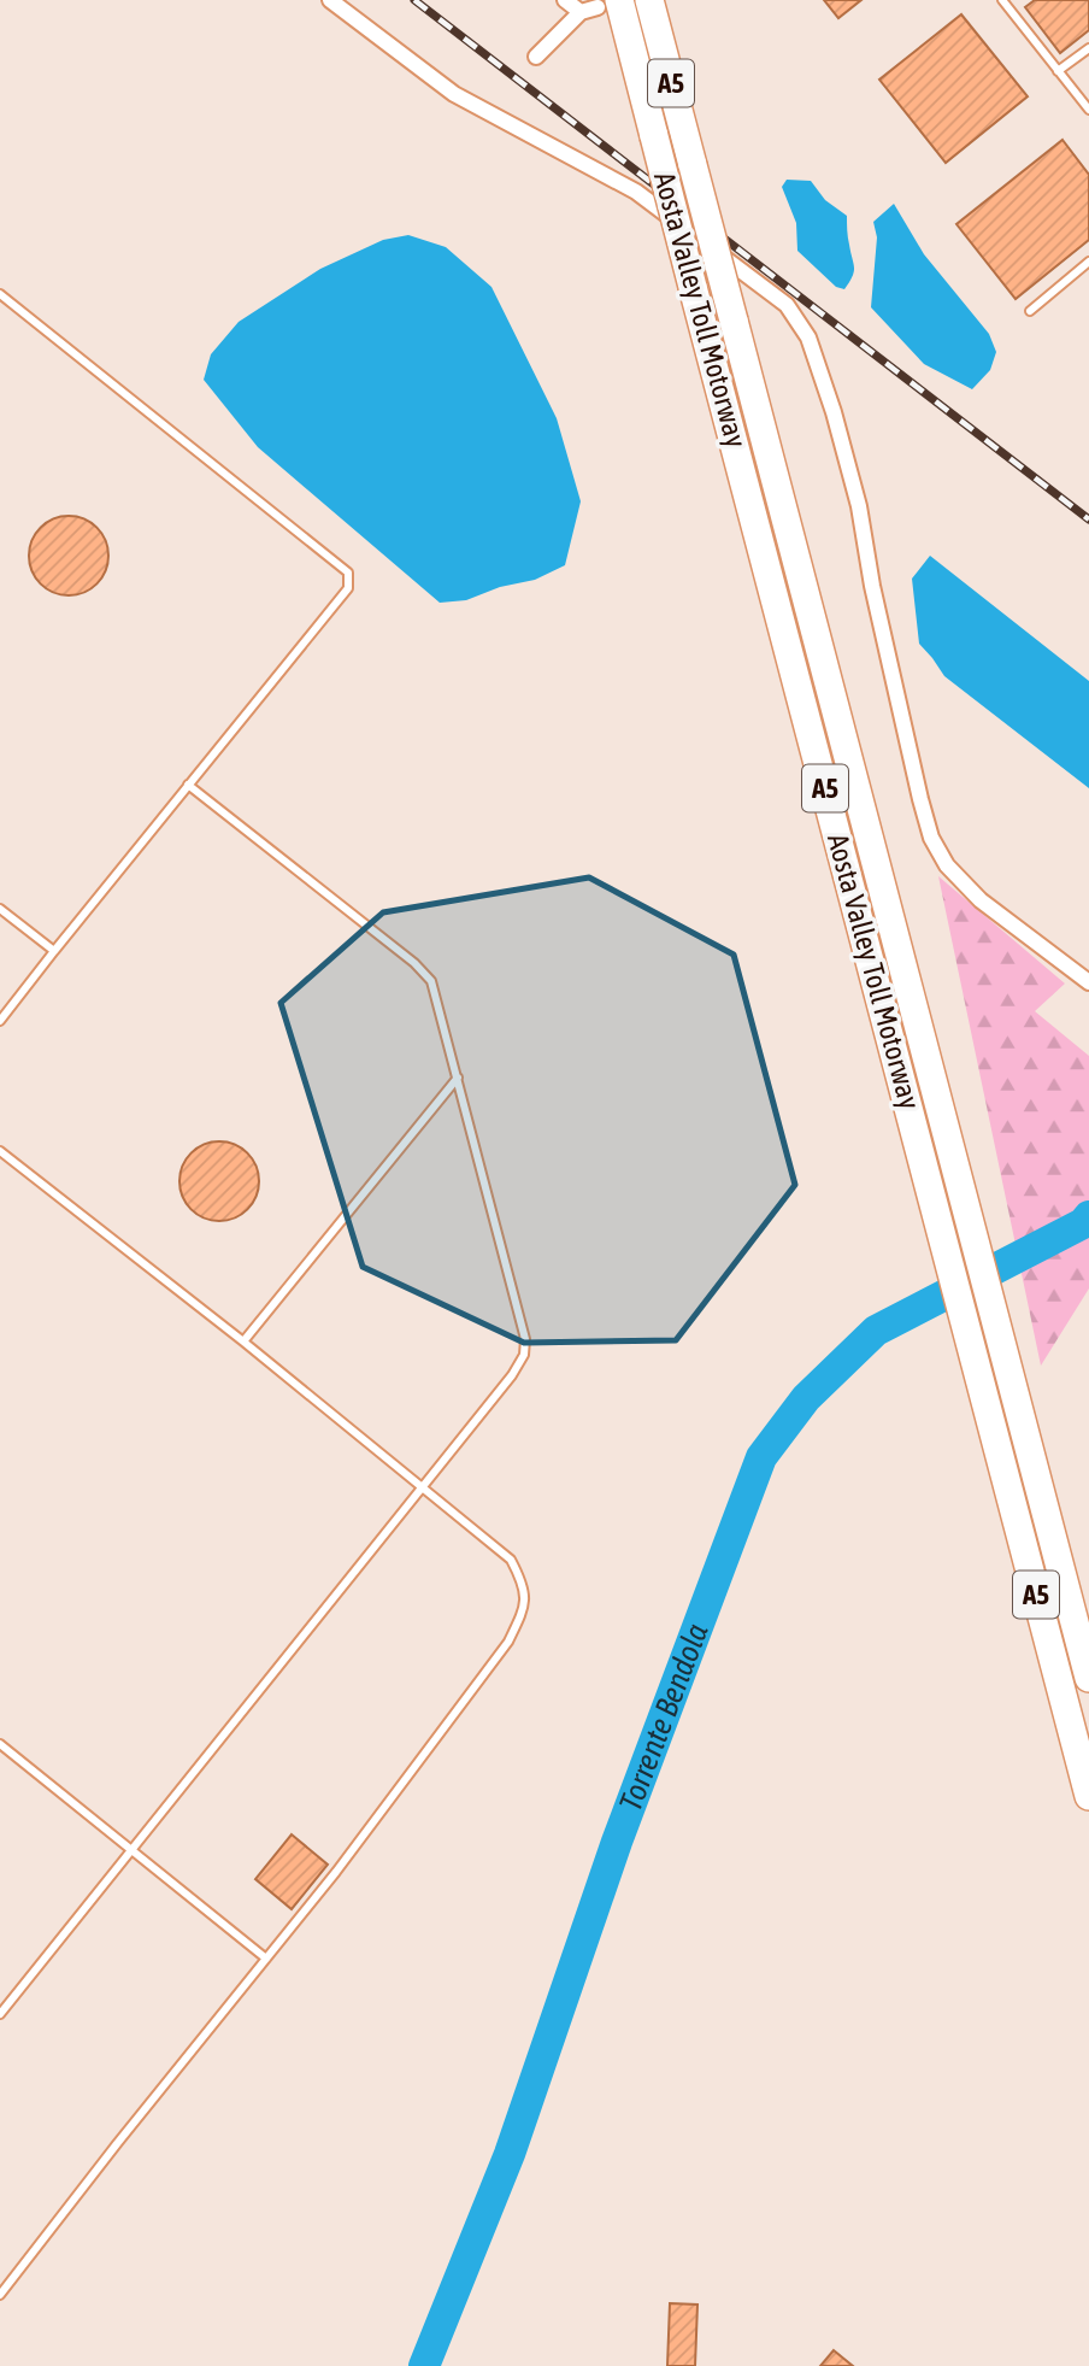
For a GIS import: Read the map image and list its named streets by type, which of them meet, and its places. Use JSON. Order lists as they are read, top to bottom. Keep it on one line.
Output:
{"streets":{"highway":["A5","Aosta Valley Toll Motorway"]},"water":["Torrente Bendola"]}
